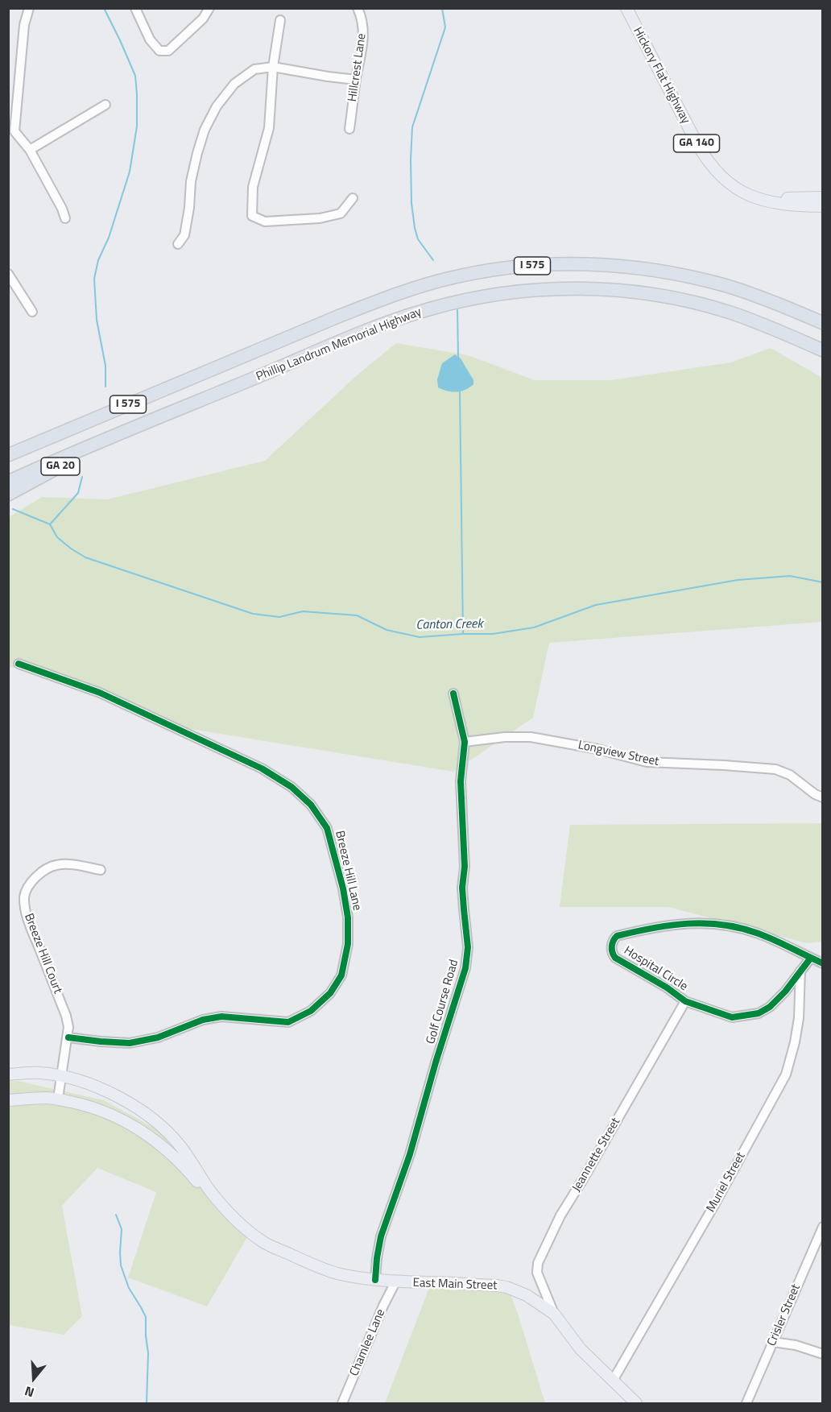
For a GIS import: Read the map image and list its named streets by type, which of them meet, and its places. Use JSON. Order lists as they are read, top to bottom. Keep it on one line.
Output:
{"streets":{"highway":["I 575","Phillip Landrum Memorial Highway","GA 20"],"main road":["Hickory Flat Highway","GA 140","East Main Street"],"street":["Hillcrest Lane","Longview Street","Breeze Hill Lane","Breeze Hill Court","Hospital Circle","Golf Course Road","Jeannette Street","Muriel Street","Crisler Street","Chamlee Lane"]},"crossings":[["Phillip Landrum Memorial Highway","GA 20"],["Longview Street","Golf Course Road"],["Breeze Hill Lane","Breeze Hill Court"],["Breeze Hill Court","East Main Street"],["Hospital Circle","Jeannette Street"],["Hospital Circle","Muriel Street"],["Golf Course Road","East Main Street"],["Jeannette Street","East Main Street"],["Muriel Street","East Main Street"],["East Main Street","Chamlee Lane"]],"water":["Canton Creek"],"north":"bottom"}
